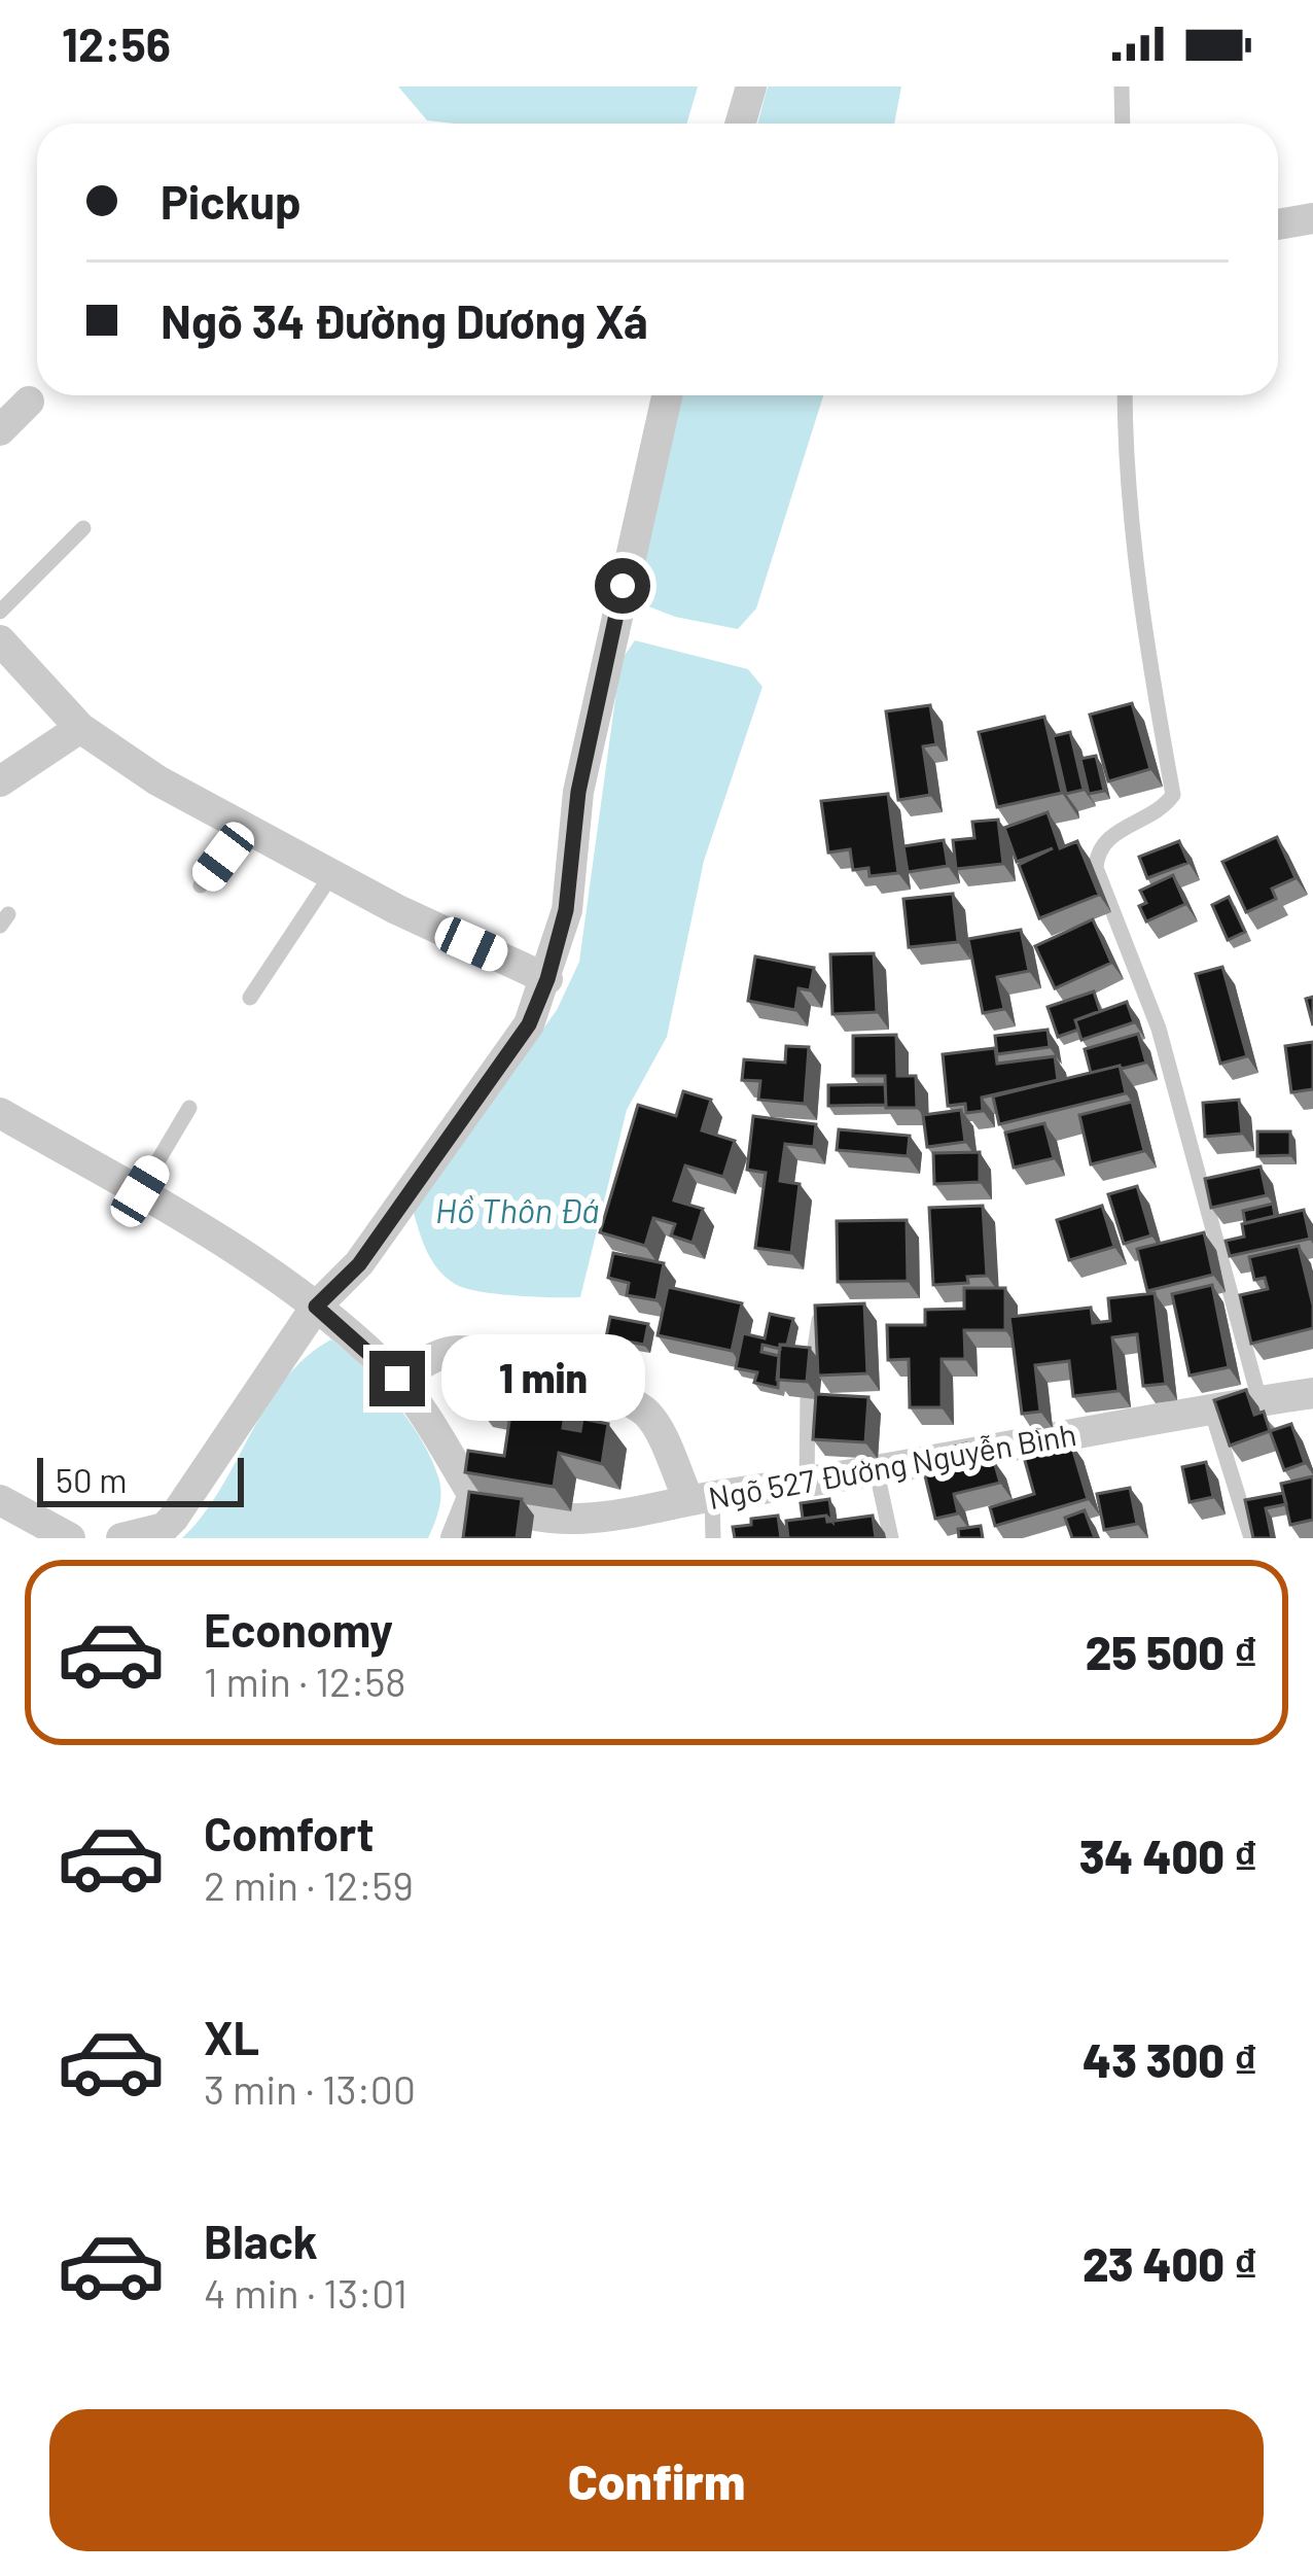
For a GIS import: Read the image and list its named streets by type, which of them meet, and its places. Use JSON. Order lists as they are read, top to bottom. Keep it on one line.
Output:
{"streets":{"street":["Ngõ 527 Đường Nguyễn Bình"]},"water":["Hồ Thôn Đá"],"scale_bar":"50 m","page":{"status":"12:56","banner":["Pickup","Ngõ 34 Đường Dương Xá"],"bubble":"1 min","scale":"50 m","list":[{"name":"Economy","note":"1 min · 12:58","value":"25 500 ₫"},{"name":"Comfort","note":"2 min · 12:59","value":"34 400 ₫"},{"name":"XL","note":"3 min · 13:00","value":"43 300 ₫"},{"name":"Black","note":"4 min · 13:01","value":"23 400 ₫"}],"buttons":"Confirm"}}
